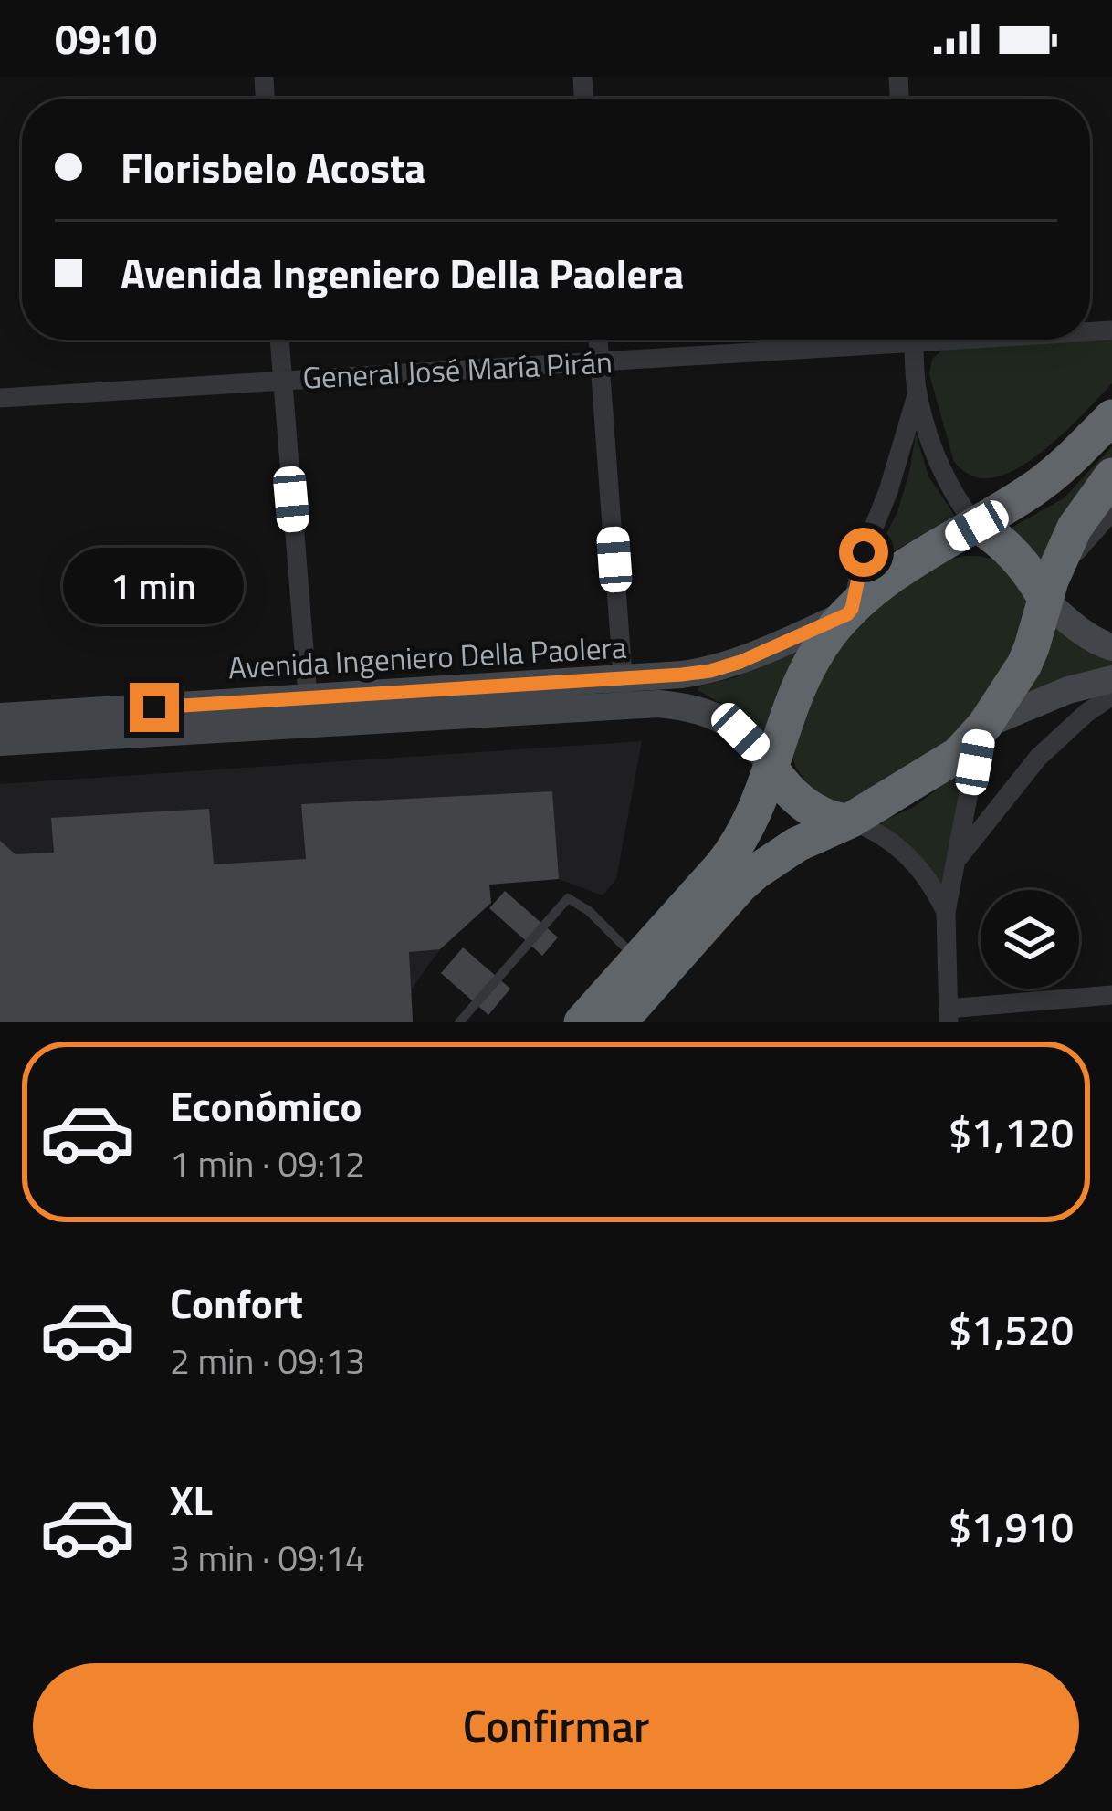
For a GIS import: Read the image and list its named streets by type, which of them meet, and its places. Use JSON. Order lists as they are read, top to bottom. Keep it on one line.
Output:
{"streets":{"main road":["Avenida Ingeniero Della Paolera"],"street":["General José María Pirán"]},"page":{"status":"09:10","banner":["Florisbelo Acosta","Avenida Ingeniero Della Paolera"],"bubble":"1 min","list":[{"name":"Económico","note":"1 min · 09:12","value":"$1,120"},{"name":"Confort","note":"2 min · 09:13","value":"$1,520"},{"name":"XL","note":"3 min · 09:14","value":"$1,910"}],"buttons":"Confirmar"}}
